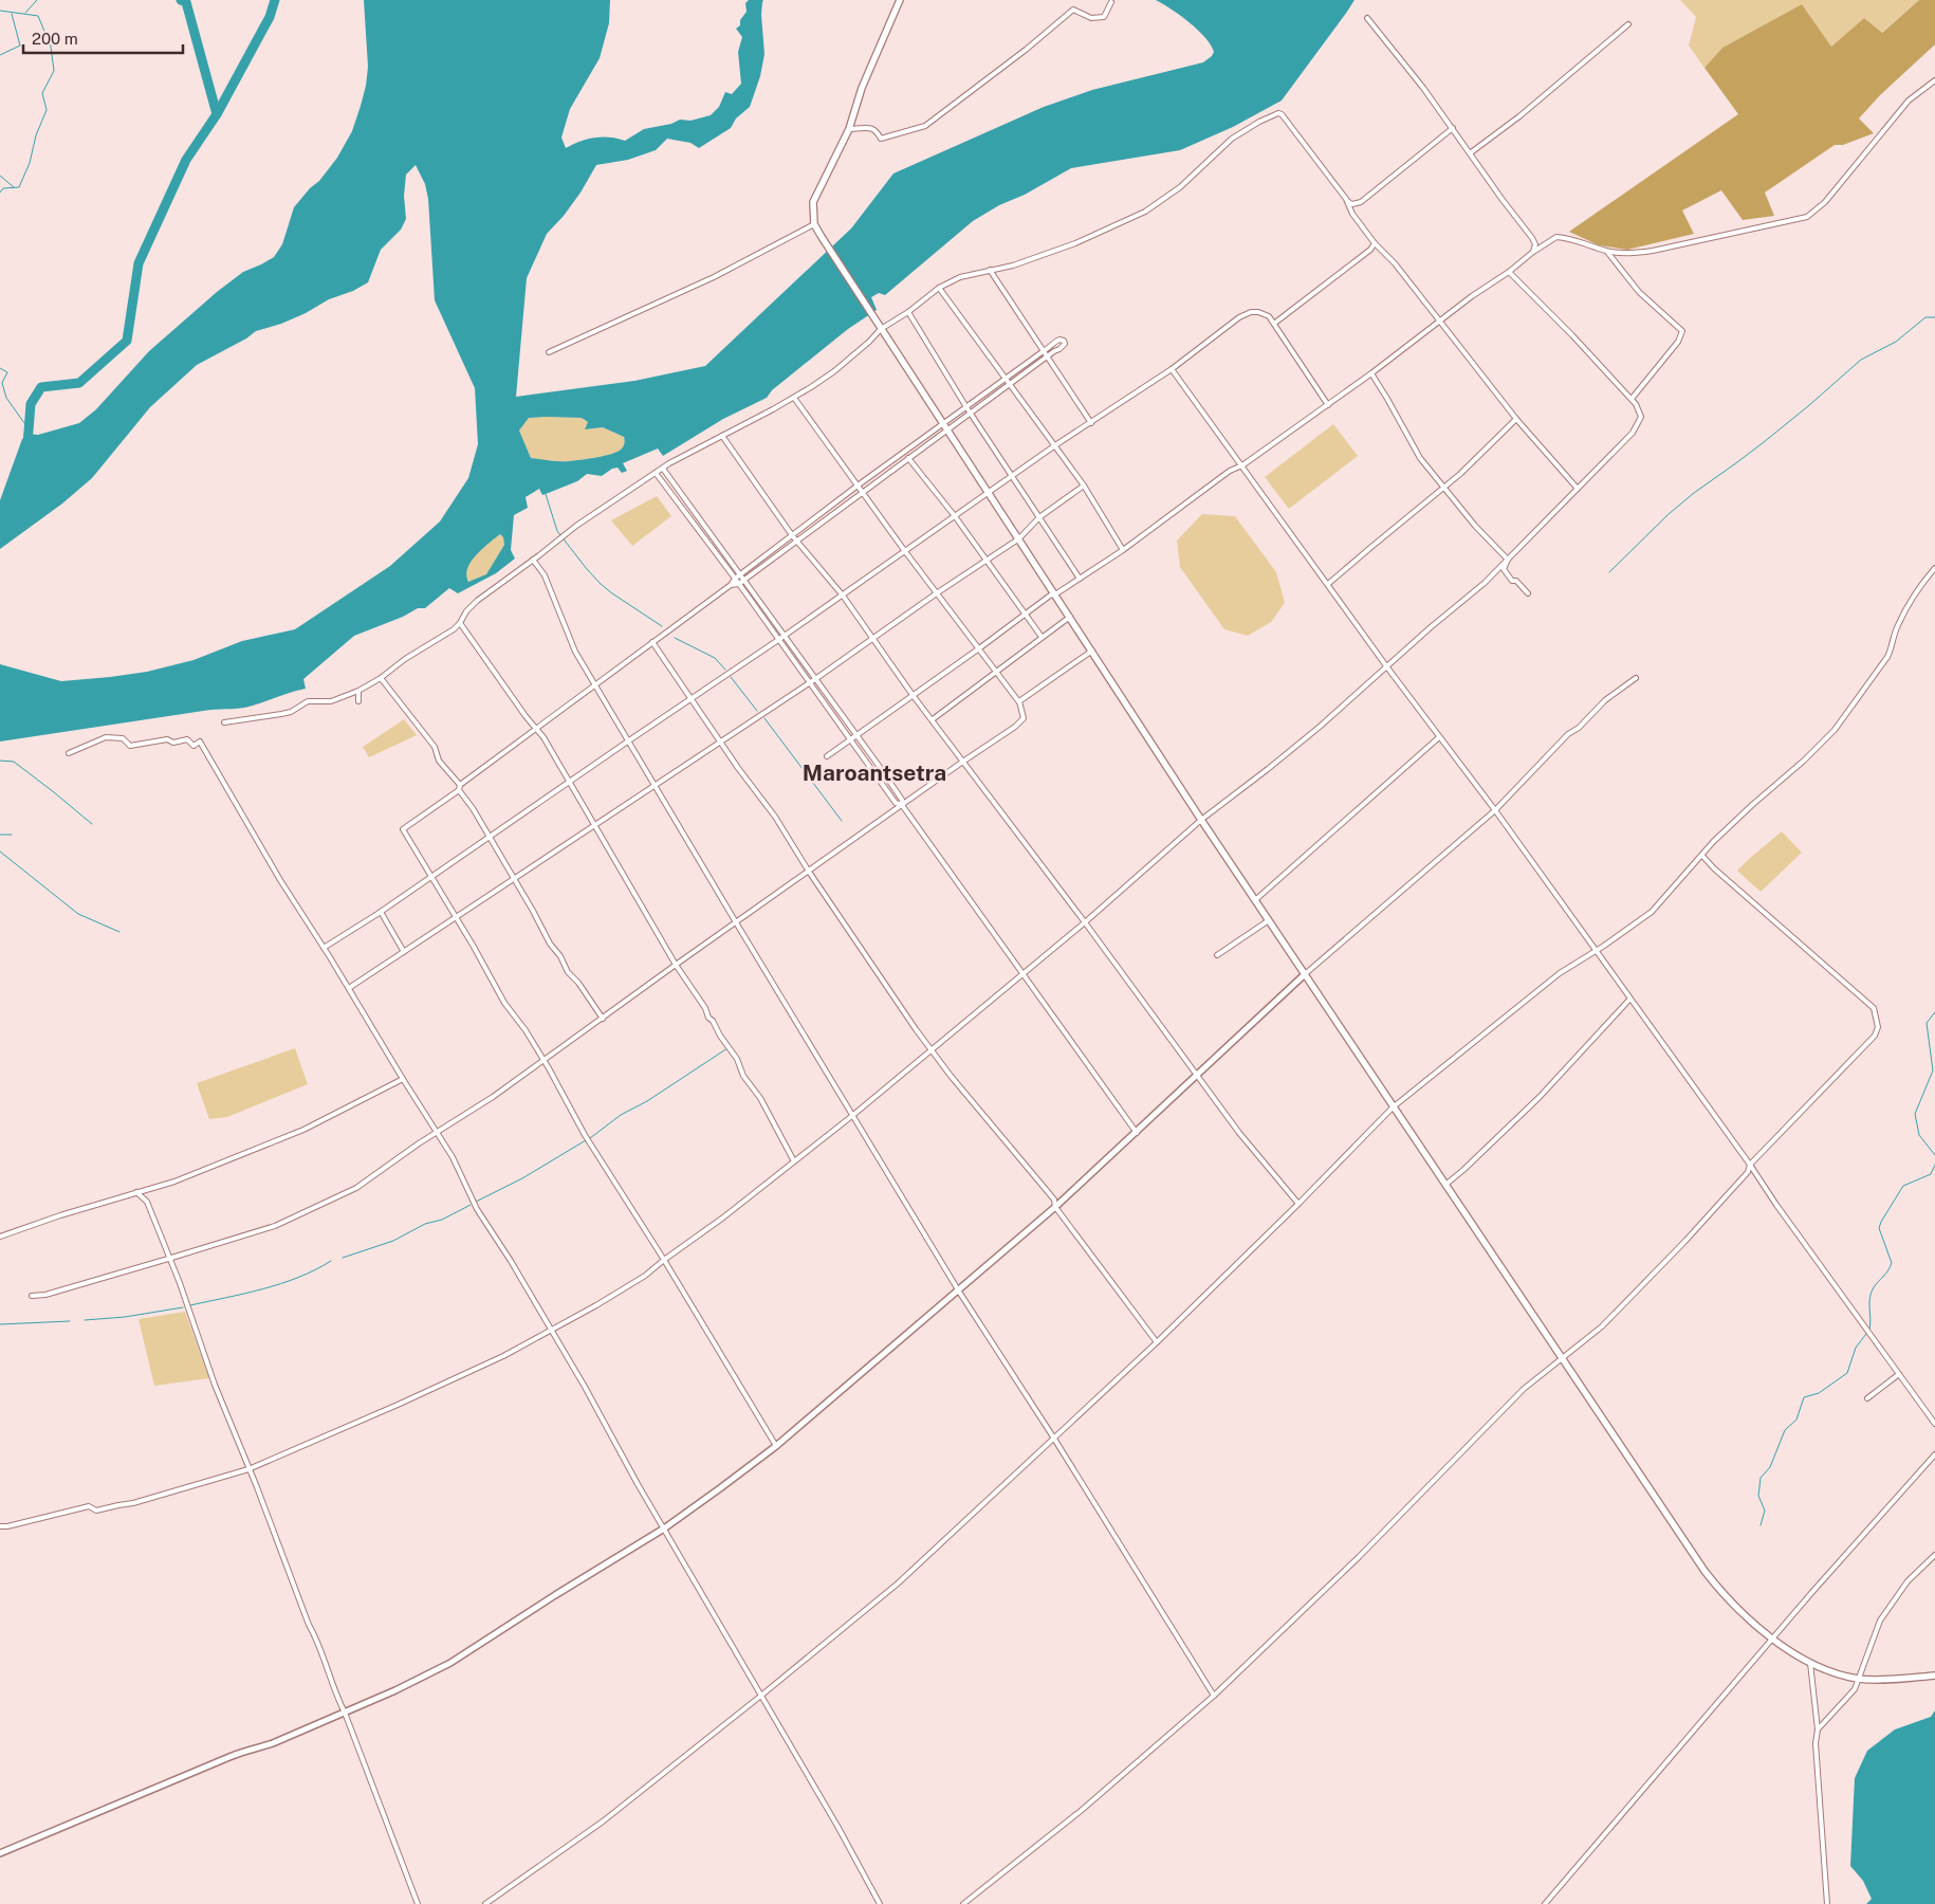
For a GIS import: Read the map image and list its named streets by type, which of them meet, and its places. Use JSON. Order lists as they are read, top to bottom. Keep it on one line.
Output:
{"districts":["Maroantsetra"],"scale_bar":"200 m"}
